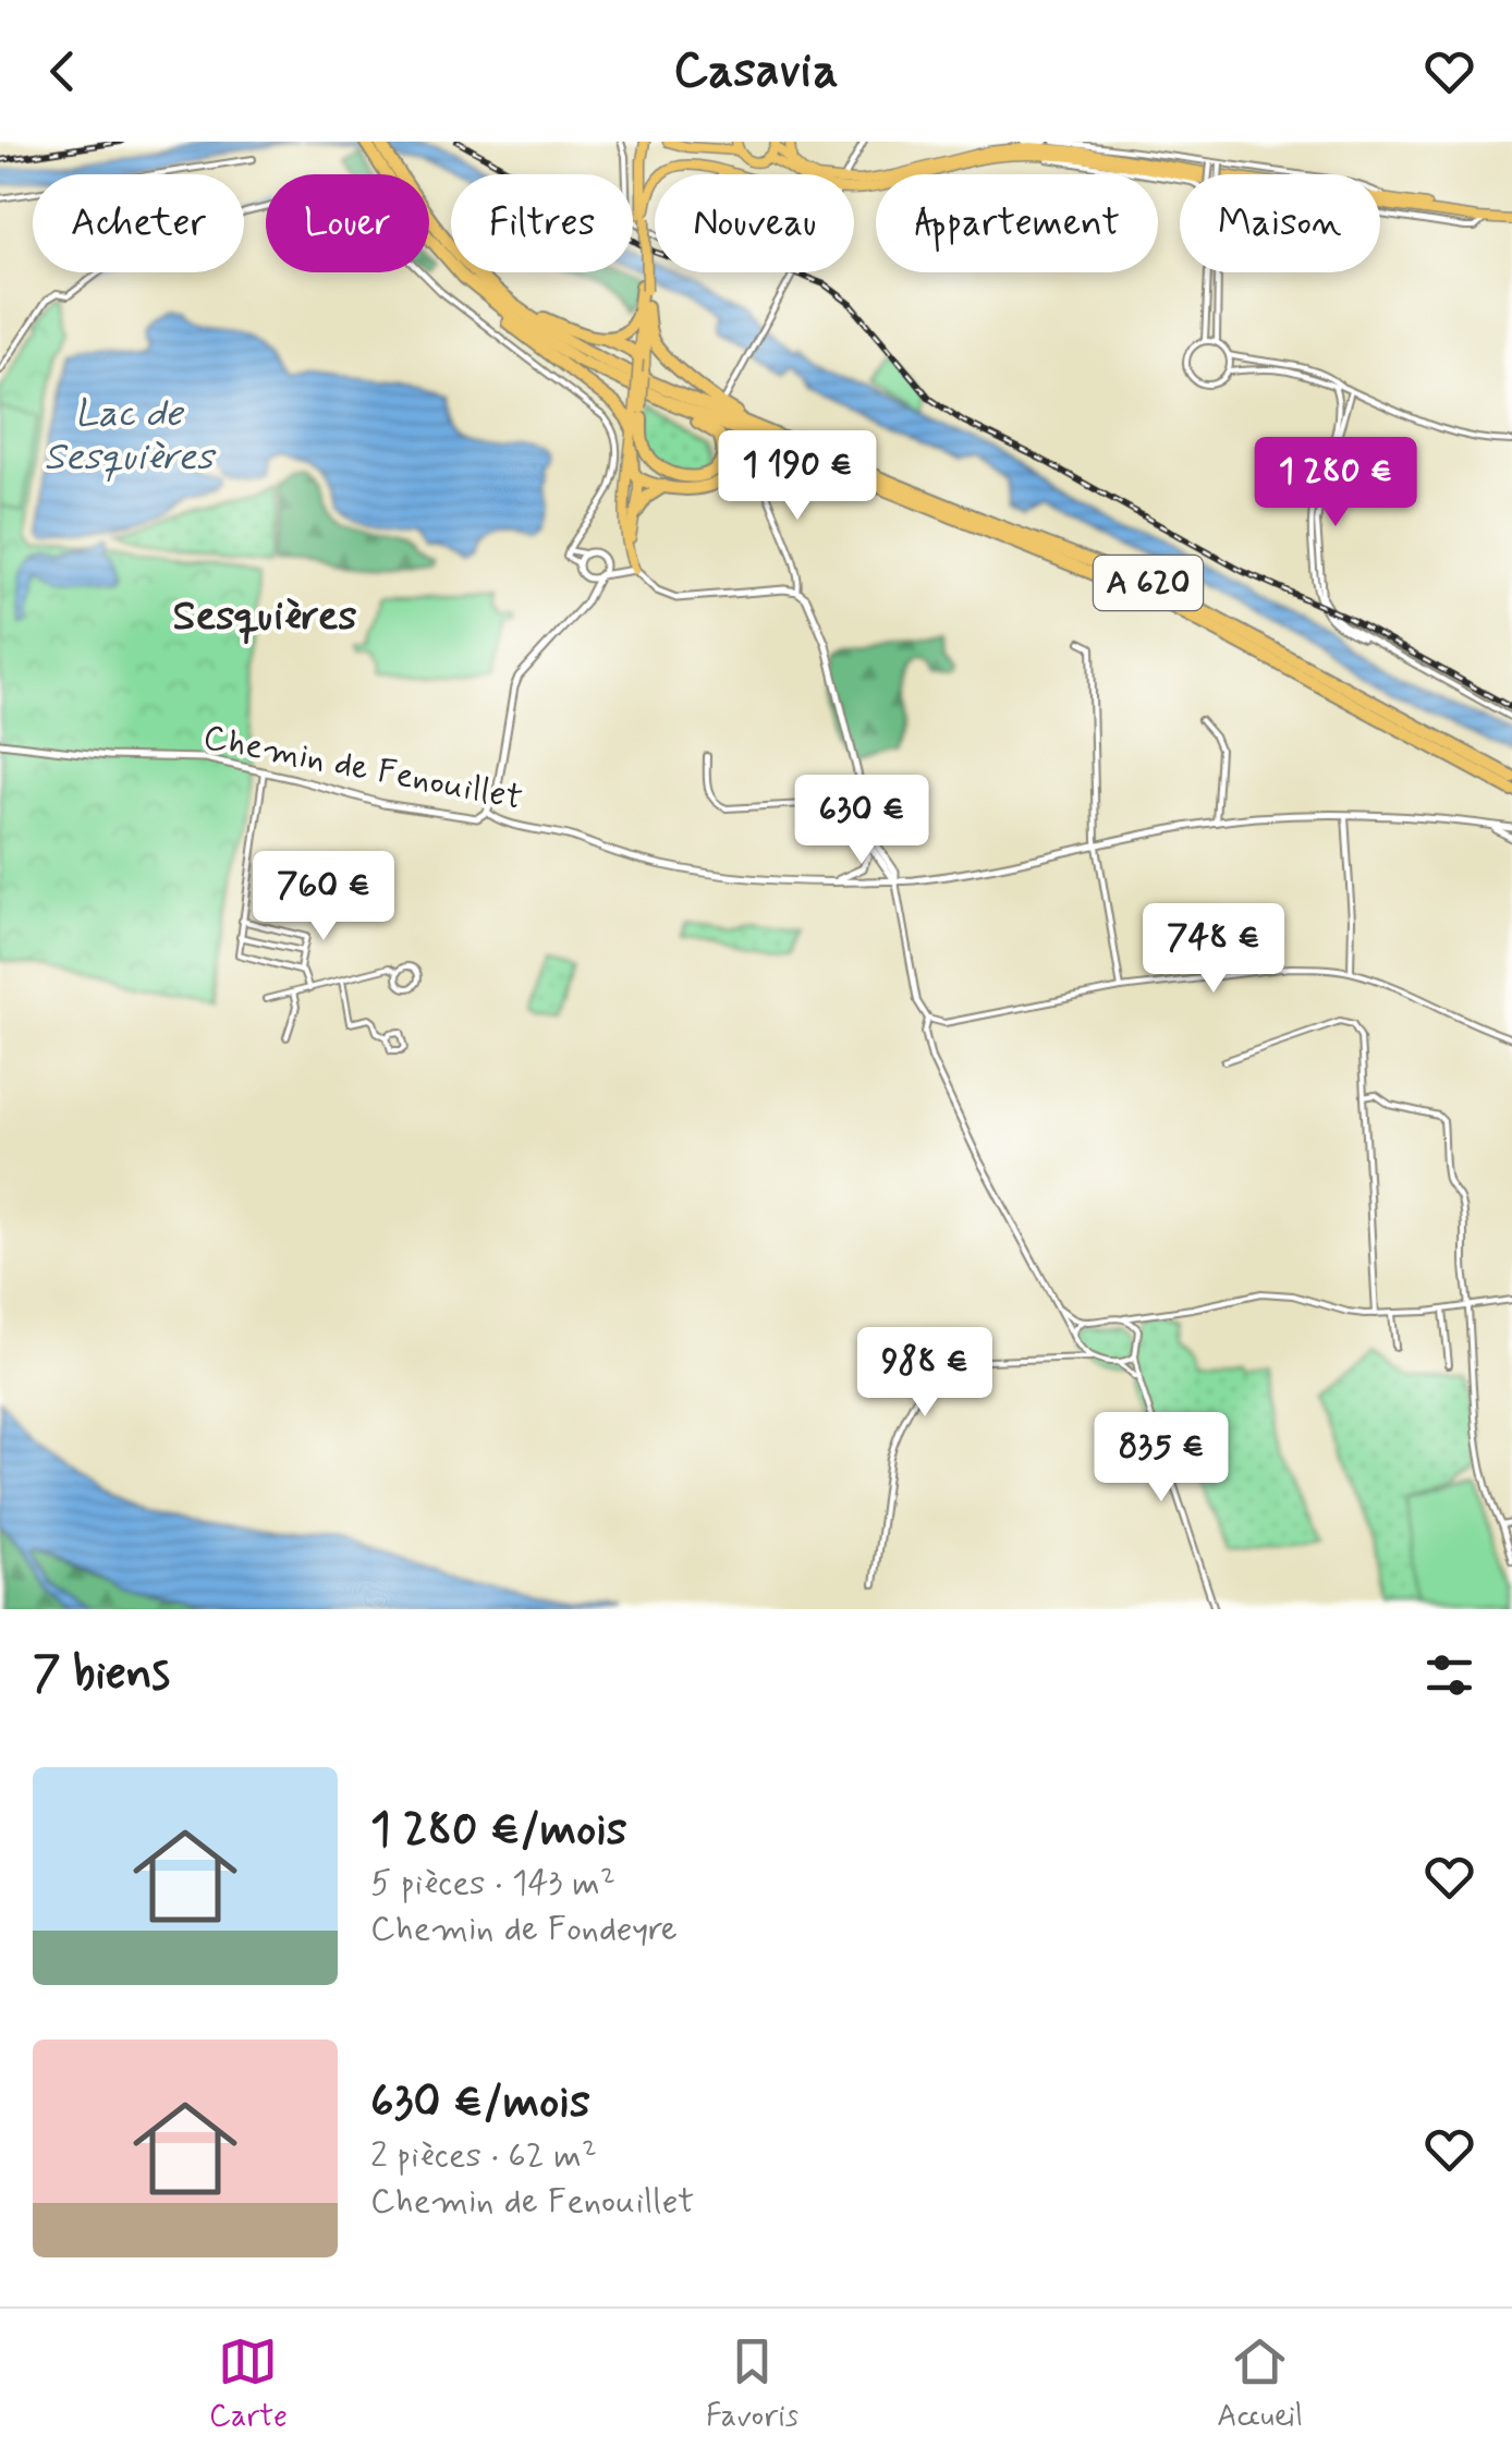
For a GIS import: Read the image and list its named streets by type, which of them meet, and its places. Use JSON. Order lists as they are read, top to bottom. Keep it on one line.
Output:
{"streets":{"highway":["A 620"],"street":["Chemin de Fenouillet"]},"districts":["Sesquières"],"water":["Lac de Sesquières"],"page":{"header":"Casavia","chip":["Acheter","Louer","Filtres","Nouveau","Appartement","Maison"],"price":["1 190 €","1 280 €","630 €","760 €","748 €","988 €","835 €"],"heading":"7 biens","list":[{"name":"1 280 €/mois","note":"5 pièces · 143 m² · Chemin de Fondeyre"},{"name":"630 €/mois","note":"2 pièces · 62 m² · Chemin de Fenouillet"}],"tabs":["Carte","Favoris","Accueil"]}}
